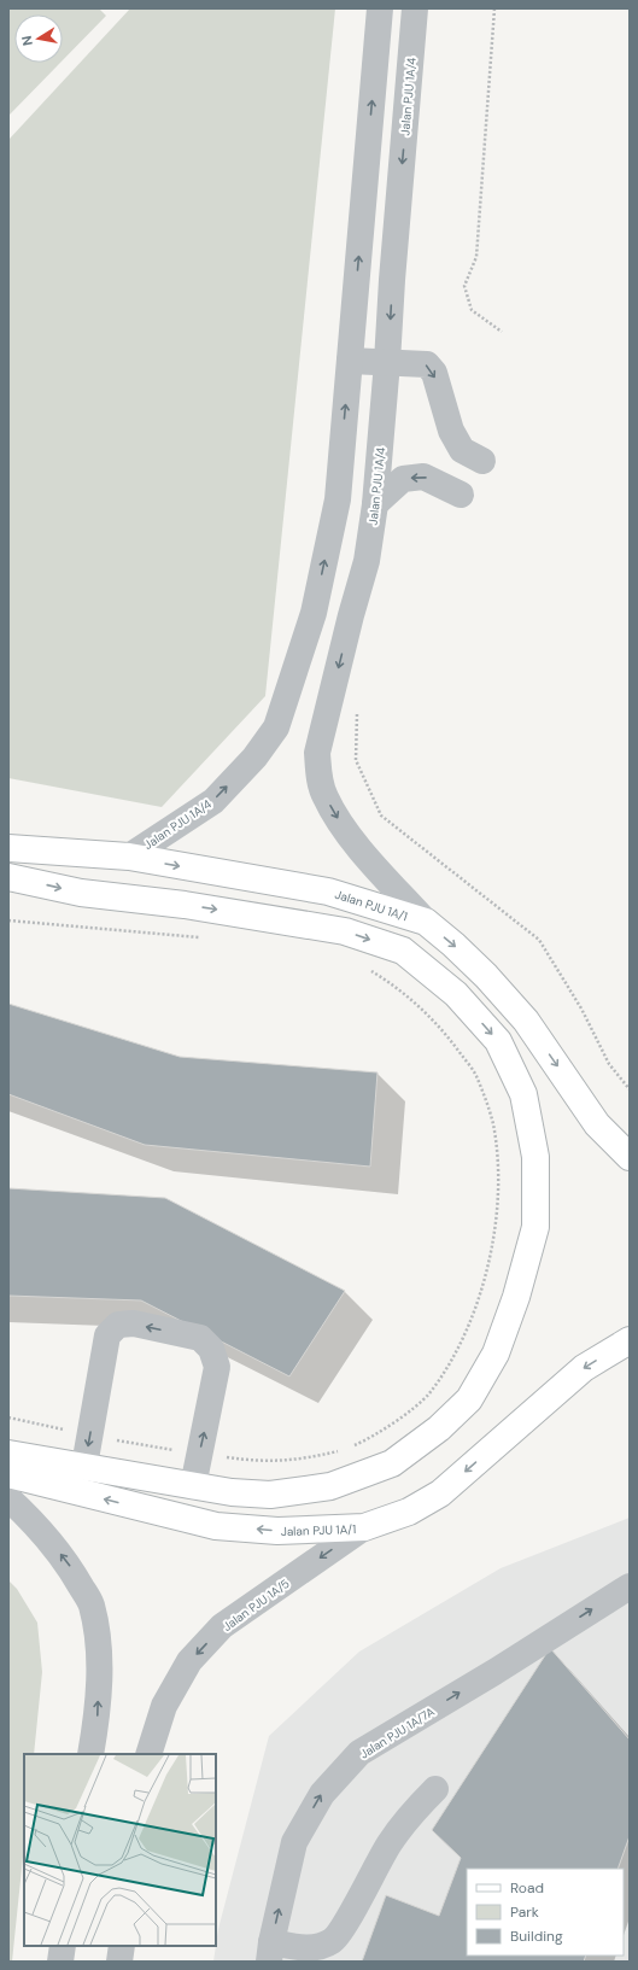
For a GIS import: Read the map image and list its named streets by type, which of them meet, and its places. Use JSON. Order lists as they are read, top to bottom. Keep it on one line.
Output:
{"streets":{"main road":["Jalan PJU 1A/1"],"street":["Jalan PJU 1A/4","Jalan PJU 1A/5","Jalan PJU 1A/7A"]},"crossings":[["Jalan PJU 1A/4","Jalan PJU 1A/1"],["Jalan PJU 1A/1","Jalan PJU 1A/5"]],"one_way":["Jalan PJU 1A/5"],"legend":["Road","Park","Building"],"north":"left"}
